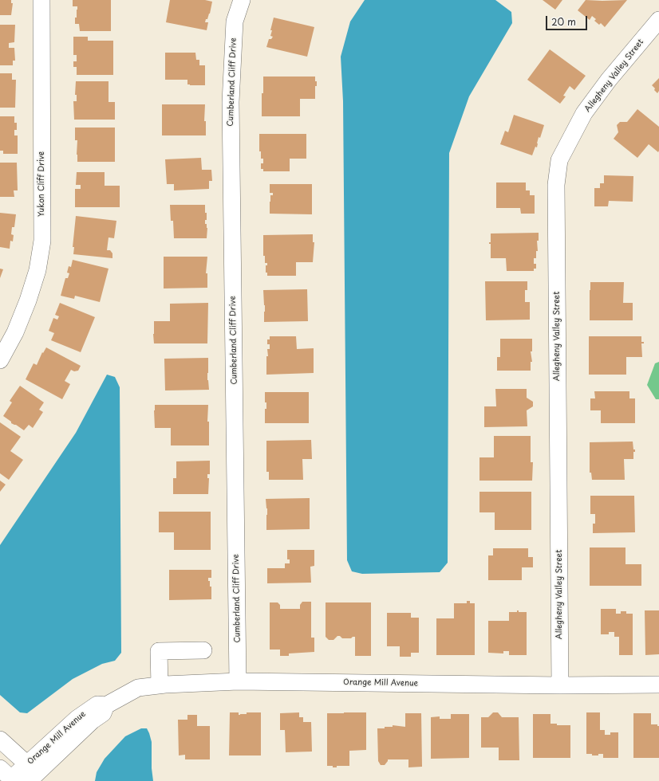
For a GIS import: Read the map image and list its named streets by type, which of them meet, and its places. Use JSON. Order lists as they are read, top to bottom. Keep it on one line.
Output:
{"streets":{"street":["Allegheny Valley Street","Cumberland Cliff Drive","Yukon Cliff Drive","Orange Mill Avenue"]},"crossings":[["Allegheny Valley Street","Orange Mill Avenue"],["Cumberland Cliff Drive","Orange Mill Avenue"]],"scale_bar":"20 m"}
